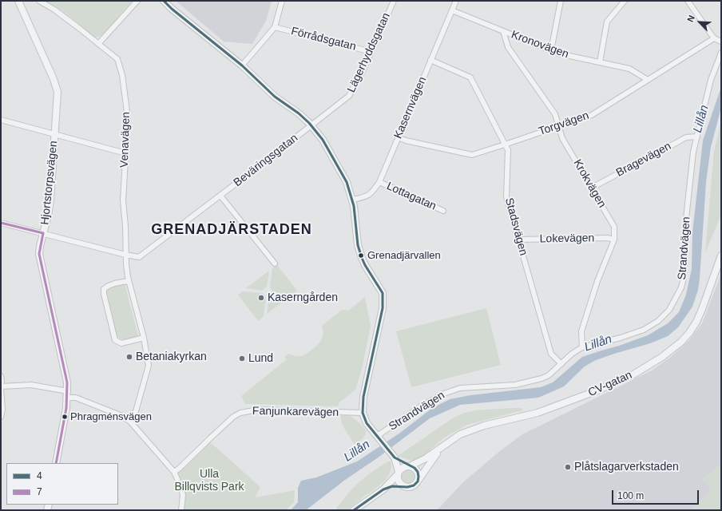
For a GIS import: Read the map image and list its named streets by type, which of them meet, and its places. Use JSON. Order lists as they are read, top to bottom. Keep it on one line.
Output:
{"streets":{"street":["Förrådsgatan","Kronovägen","Lägerhyddsgatan","Kasernvägen","Torgvägen","Venavägen","Bragevägen","Beväringsgatan","Hjortstorpsvägen","Krokvägen","Lottagatan","Stadsvägen","Lokevägen","Strandvägen","CV-gatan","Fanjunkarevägen"]},"crossings":[["Förrådsgatan","Lägerhyddsgatan"],["Kronovägen","Kasernvägen"],["Kronovägen","Torgvägen"],["Kronovägen","Krokvägen"],["Lägerhyddsgatan","Beväringsgatan"],["Kasernvägen","Torgvägen"],["Kasernvägen","Lottagatan"],["Kasernvägen","Stadsvägen"],["Torgvägen","Krokvägen"],["Torgvägen","Stadsvägen"],["Venavägen","Beväringsgatan"],["Bragevägen","Krokvägen"],["Bragevägen","Strandvägen"],["Beväringsgatan","Hjortstorpsvägen"],["Krokvägen","Lokevägen"],["Stadsvägen","Lokevägen"],["Stadsvägen","Strandvägen"]],"districts":["GRENADJÄRSTADEN"],"water":["Lillån"],"parks":["Ulla Billqvists Park"],"places":["Grenadjärvallen","Kaserngården","Betaniakyrkan","Lund","Phragménsvägen","Plåtslagarverkstaden"],"lines":["transit line 4","transit line 7"],"legend":["4","7"],"scale_bar":"100 m","north":"top left"}
